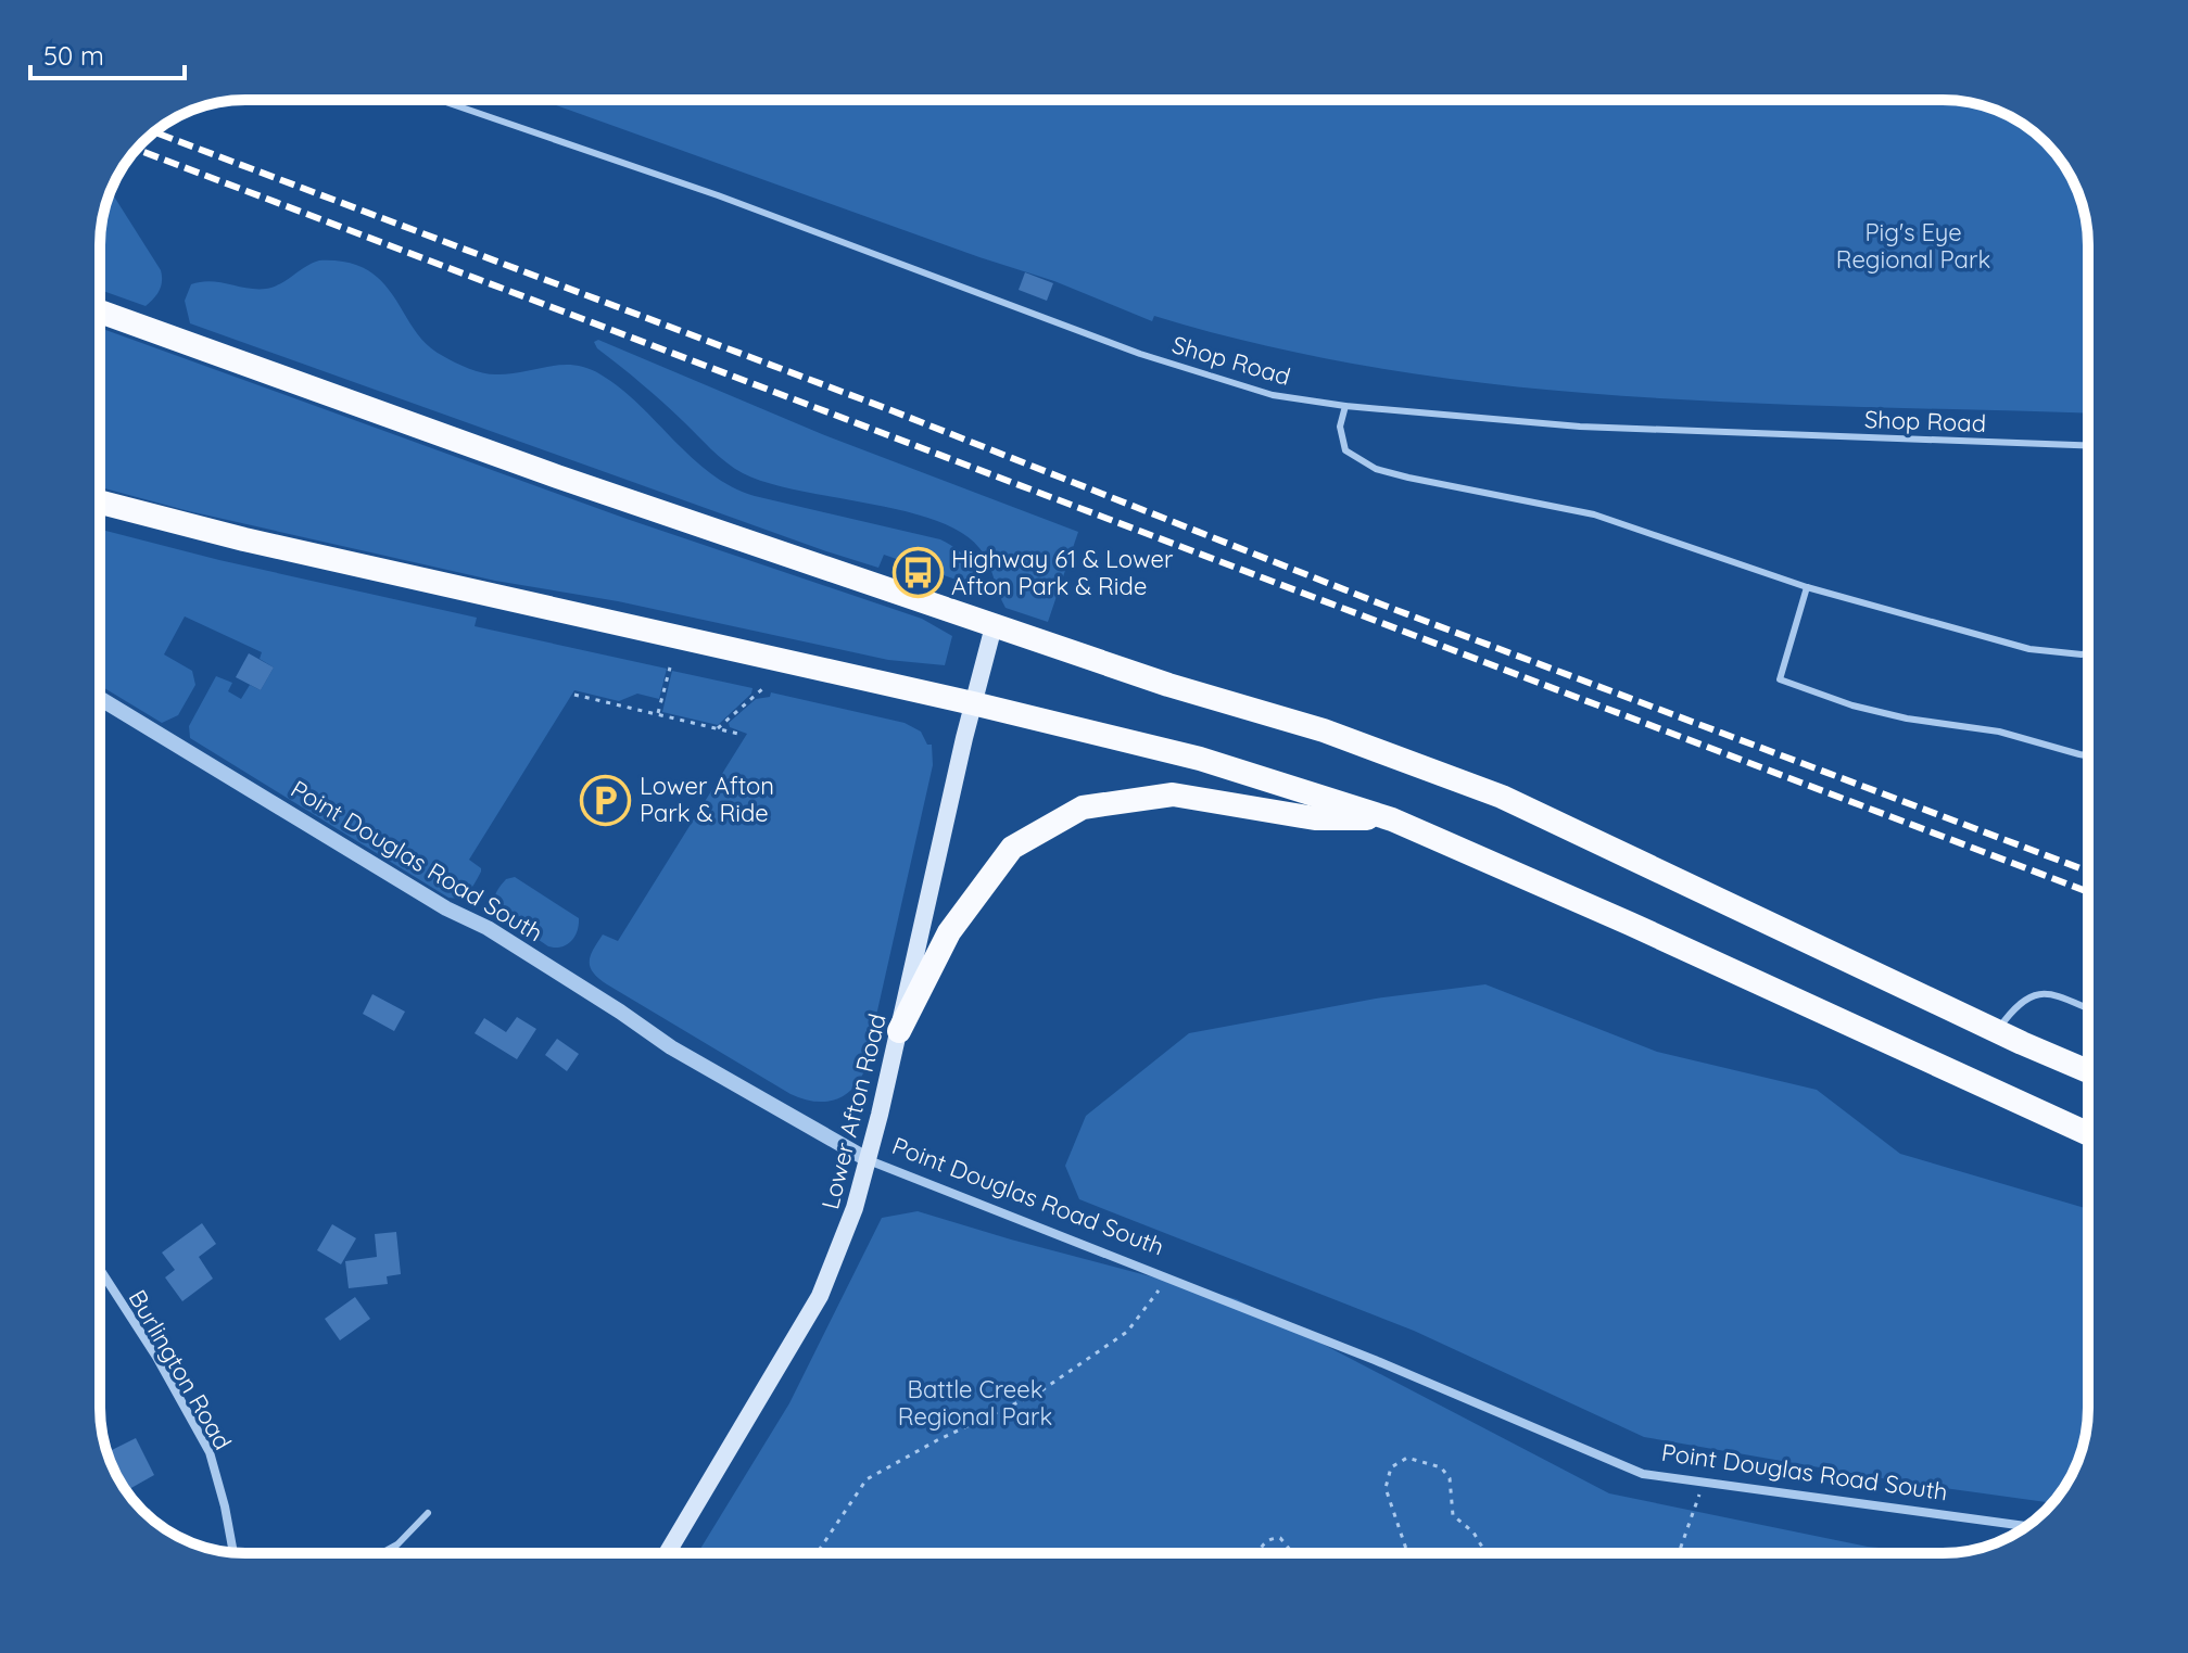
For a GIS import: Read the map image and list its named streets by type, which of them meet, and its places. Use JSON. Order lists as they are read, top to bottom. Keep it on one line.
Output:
{"streets":{"main road":["Lower Afton Road"],"street":["Point Douglas Road South","Burlington Road"],"lane":["Shop Road"]},"crossings":[["Point Douglas Road South","Lower Afton Road"]],"parks":["Pig's Eye Regional Park","Battle Creek Regional Park"],"places":{"bus stop":["Highway 61 & Lower Afton Park & Ride"],"parking":["Lower Afton Park & Ride"]},"scale_bar":"50 m"}
